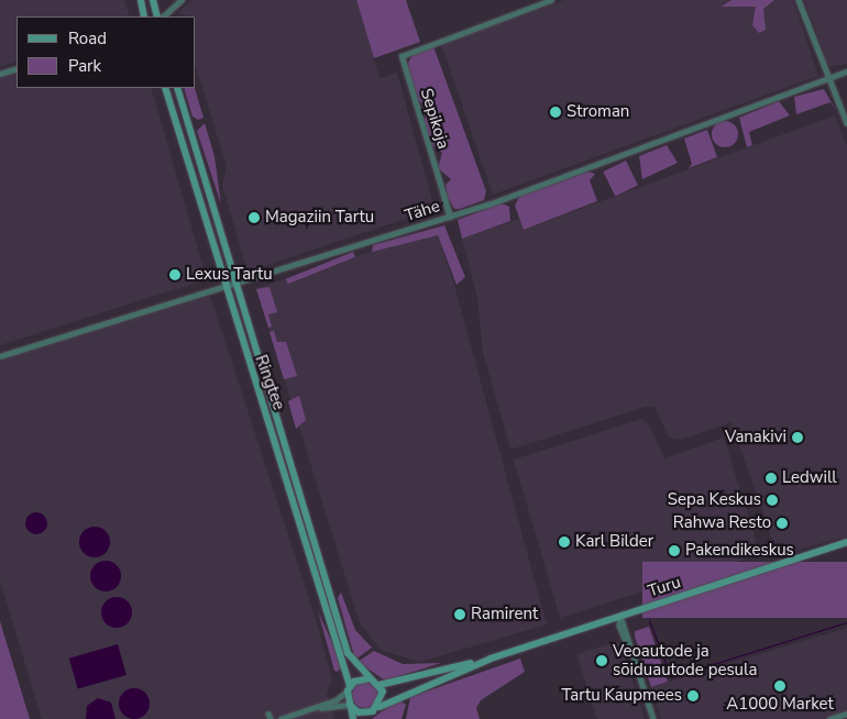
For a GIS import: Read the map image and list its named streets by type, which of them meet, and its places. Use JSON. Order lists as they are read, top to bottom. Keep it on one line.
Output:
{"streets":{"main road":["Ringtee","Turu"],"street":["Sepikoja","Tähe"]},"crossings":[["Sepikoja","Tähe"],["Tähe","Ringtee"],["Ringtee","Turu"]],"places":["Stroman","Magaziin Tartu","Lexus Tartu","Vanakivi","Ledwill","Sepa Keskus","Rahwa Resto","Karl Bilder","Pakendikeskus","Ramirent","Veoautode ja sõiduautode pesula","A1000 Market","Tartu Kaupmees"],"legend":["Road","Park"]}
